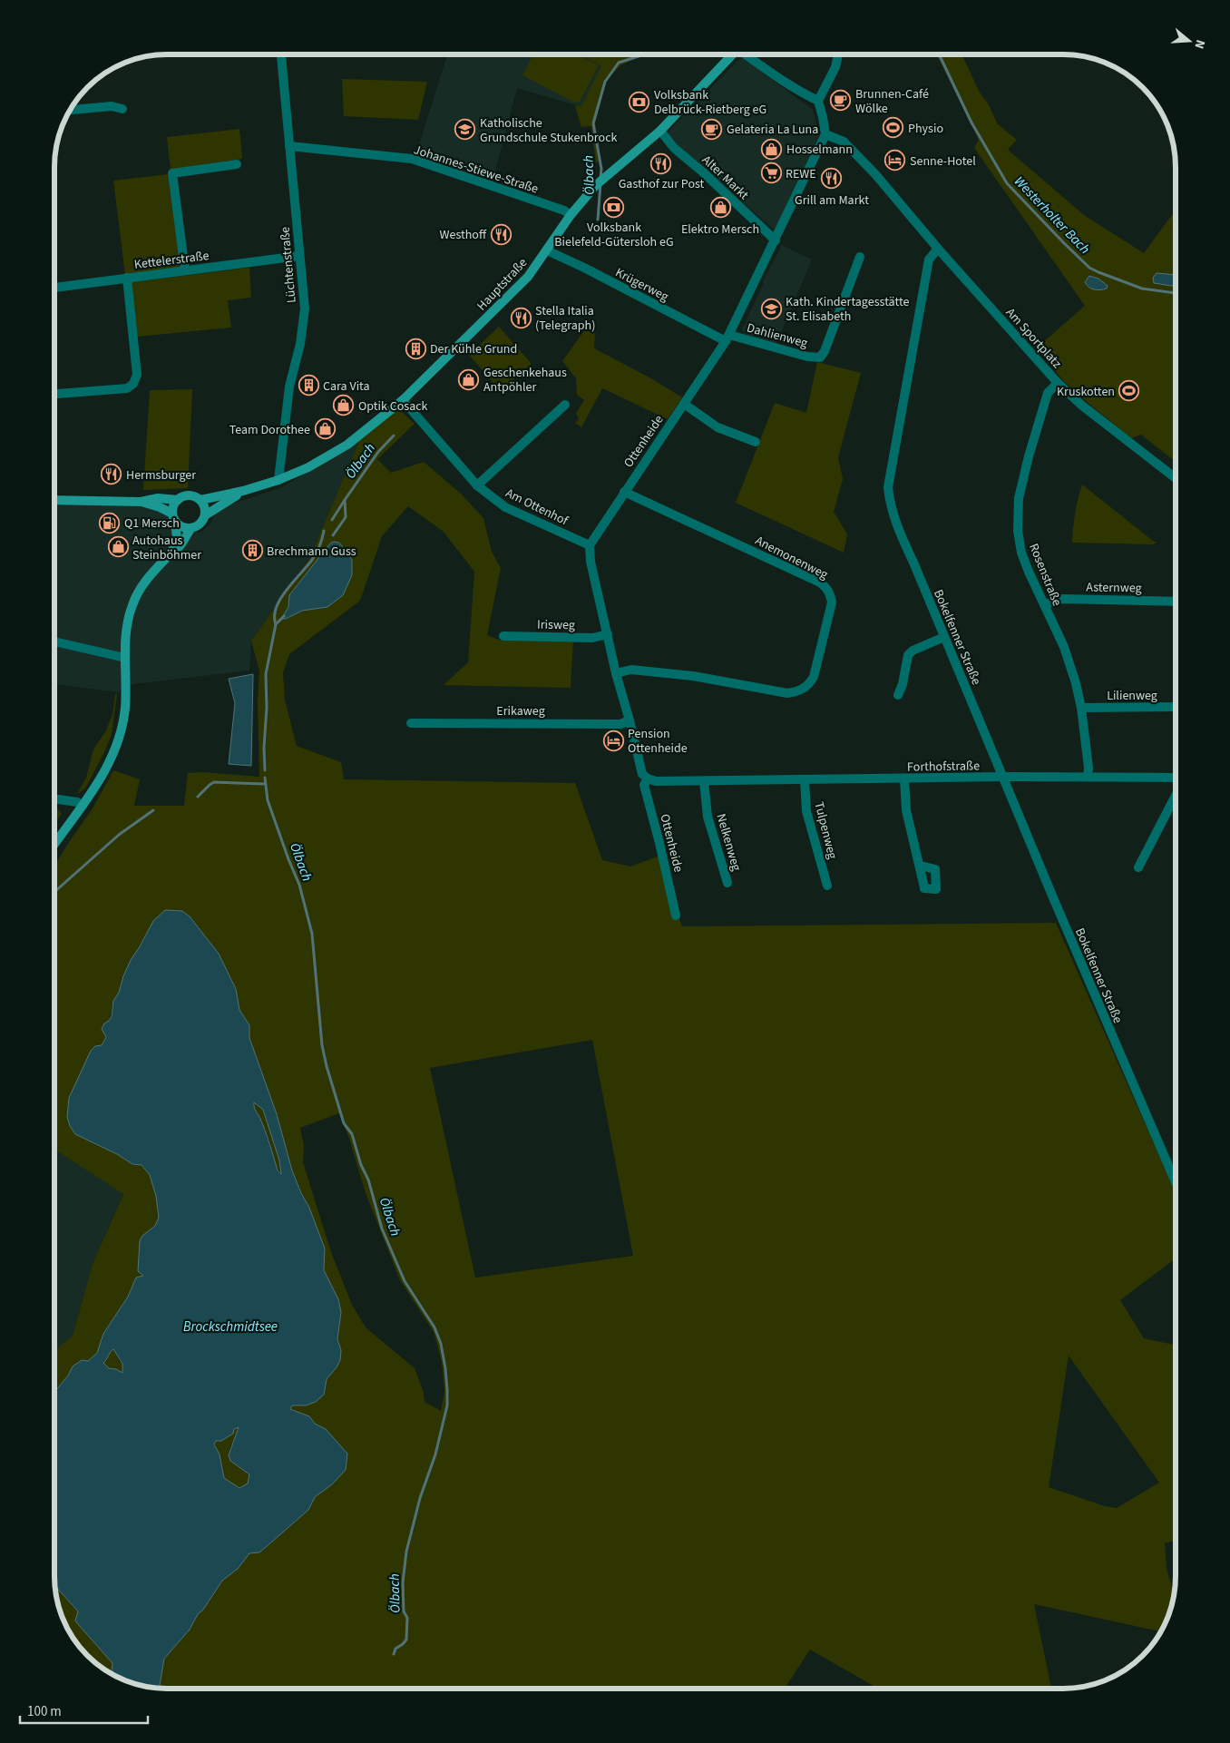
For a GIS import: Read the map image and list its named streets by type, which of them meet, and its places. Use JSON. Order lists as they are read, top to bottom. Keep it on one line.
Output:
{"streets":{"main road":["Hauptstraße"],"street":["Johannes-Stiewe-Straße","Alter Markt","Kettelerstraße","Lüchtenstraße","Krügerweg","Dahlienweg","Am Sportplatz","Ottenheide","Am Ottenhof","Anemonenweg","Rosenstraße","Asternweg","Irisweg","Bokelfenner Straße","Lilienweg","Erikaweg","Forthofstraße","Tulpenweg","Nelkenweg"]},"crossings":[["Johannes-Stiewe-Straße","Lüchtenstraße"],["Johannes-Stiewe-Straße","Hauptstraße"],["Alter Markt","Hauptstraße"],["Alter Markt","Ottenheide"],["Kettelerstraße","Lüchtenstraße"],["Lüchtenstraße","Hauptstraße"],["Hauptstraße","Krügerweg"],["Hauptstraße","Am Ottenhof"],["Krügerweg","Dahlienweg"],["Krügerweg","Ottenheide"],["Dahlienweg","Ottenheide"],["Am Sportplatz","Rosenstraße"],["Am Sportplatz","Bokelfenner Straße"],["Ottenheide","Am Ottenhof"],["Ottenheide","Anemonenweg"],["Ottenheide","Irisweg"],["Ottenheide","Erikaweg"],["Rosenstraße","Asternweg"],["Rosenstraße","Lilienweg"],["Rosenstraße","Forthofstraße"],["Bokelfenner Straße","Forthofstraße"],["Forthofstraße","Tulpenweg"],["Forthofstraße","Nelkenweg"]],"water":["Ölbach","Westerholter Bach","Brockschmidtsee"],"places":{"cafe":["Brunnen-Café Wölke","Gelateria La Luna"],"bank":["Volksbank Delbrück-Rietberg eG","Volksbank Bielefeld-Gütersloh eG"],"sports":["Physio","Kruskotten"],"school or university":["Katholische Grundschule Stukenbrock","Kath. Kindertagesstätte St. Elisabeth"],"shop":["Hosselmann","Elektro Mersch","Geschenkehaus Antpöhler","Optik Cosack","Team Dorothee","Autohaus Steinböhmer"],"hotel":["Senne-Hotel","Pension Ottenheide"],"restaurant":["Gasthof zur Post","Grill am Markt","Westhoff","Stella Italia (Telegraph)","Hermsburger"],"supermarket":["REWE"],"building":["Der Kühle Grund","Cara Vita","Brechmann Guss"],"fuel station":["Q1 Mersch"]},"scale_bar":"100 m","north":"right"}
